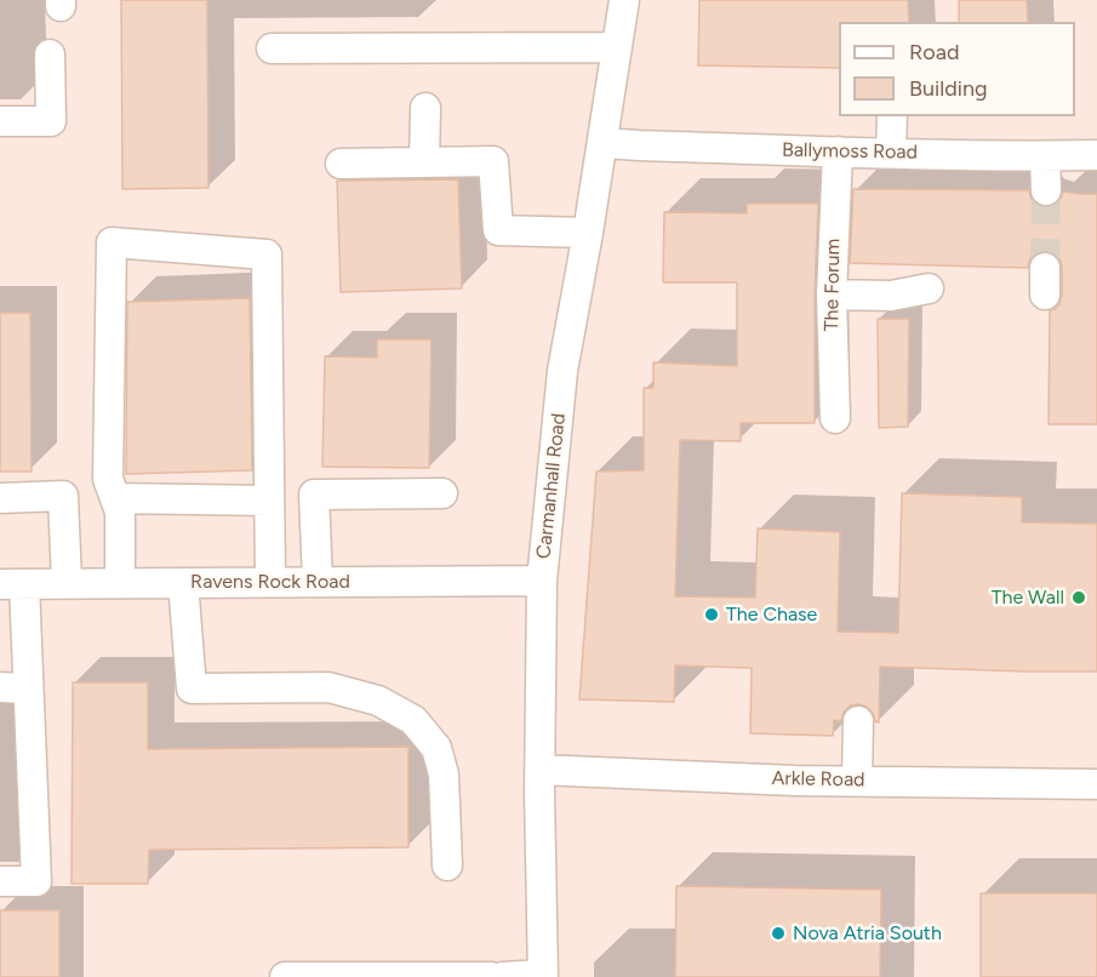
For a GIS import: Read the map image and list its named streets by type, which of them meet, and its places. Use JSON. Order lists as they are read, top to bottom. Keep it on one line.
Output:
{"streets":{"street":["Ballymoss Road","The Forum","Carmanhall Road","Ravens Rock Road","Arkle Road"]},"crossings":[["Ballymoss Road","The Forum"],["Ballymoss Road","Carmanhall Road"],["Carmanhall Road","Ravens Rock Road"],["Carmanhall Road","Arkle Road"]],"places":["The Wall","The Chase","Nova Atria South"],"legend":["Road","Building"]}
